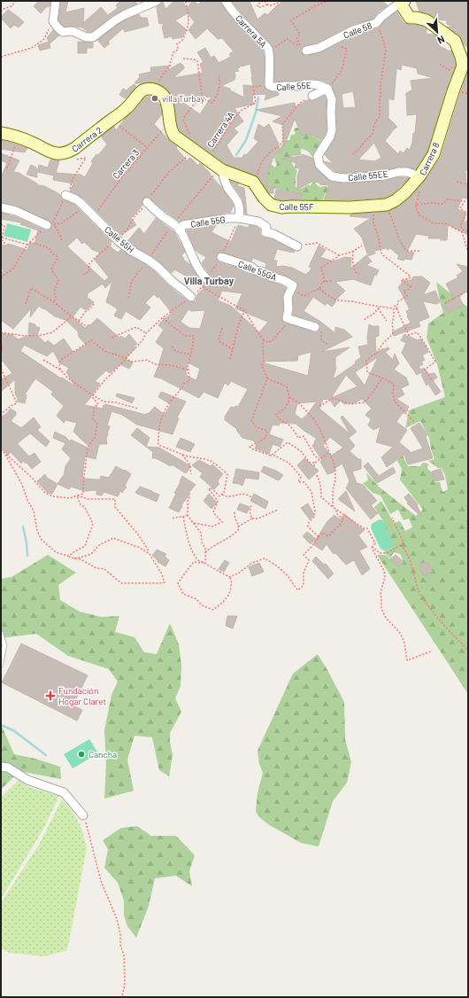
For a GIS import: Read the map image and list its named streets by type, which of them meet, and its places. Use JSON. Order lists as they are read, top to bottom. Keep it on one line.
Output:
{"streets":{"street":["Calle 58","Carrera 5A","Calle 55E","Carrera 2","Carrera 8","Calle 55EE","Calle 55F","Calle 55G","Calle 55H","Calle 55GA"],"path":["Carrera 4A","Carrera 3"]},"crossings":[["Carrera 5A","Calle 55E"],["Carrera 5A","Carrera 4A"],["Calle 55E","Carrera 4A"],["Calle 55E","Calle 55EE"],["Carrera 4A","Calle 55F"],["Carrera 2","Calle 55F"],["Carrera 2","Calle 55H"],["Carrera 8","Calle 55EE"],["Carrera 8","Calle 55F"],["Carrera 3","Calle 55F"],["Carrera 3","Calle 55H"],["Calle 55EE","Calle 55F"]],"districts":["Villa Turbay"],"places":{"other":["villa Turbay","Cancha"],"health":["Fundación Hogar Claret"]},"north":"bottom right"}
